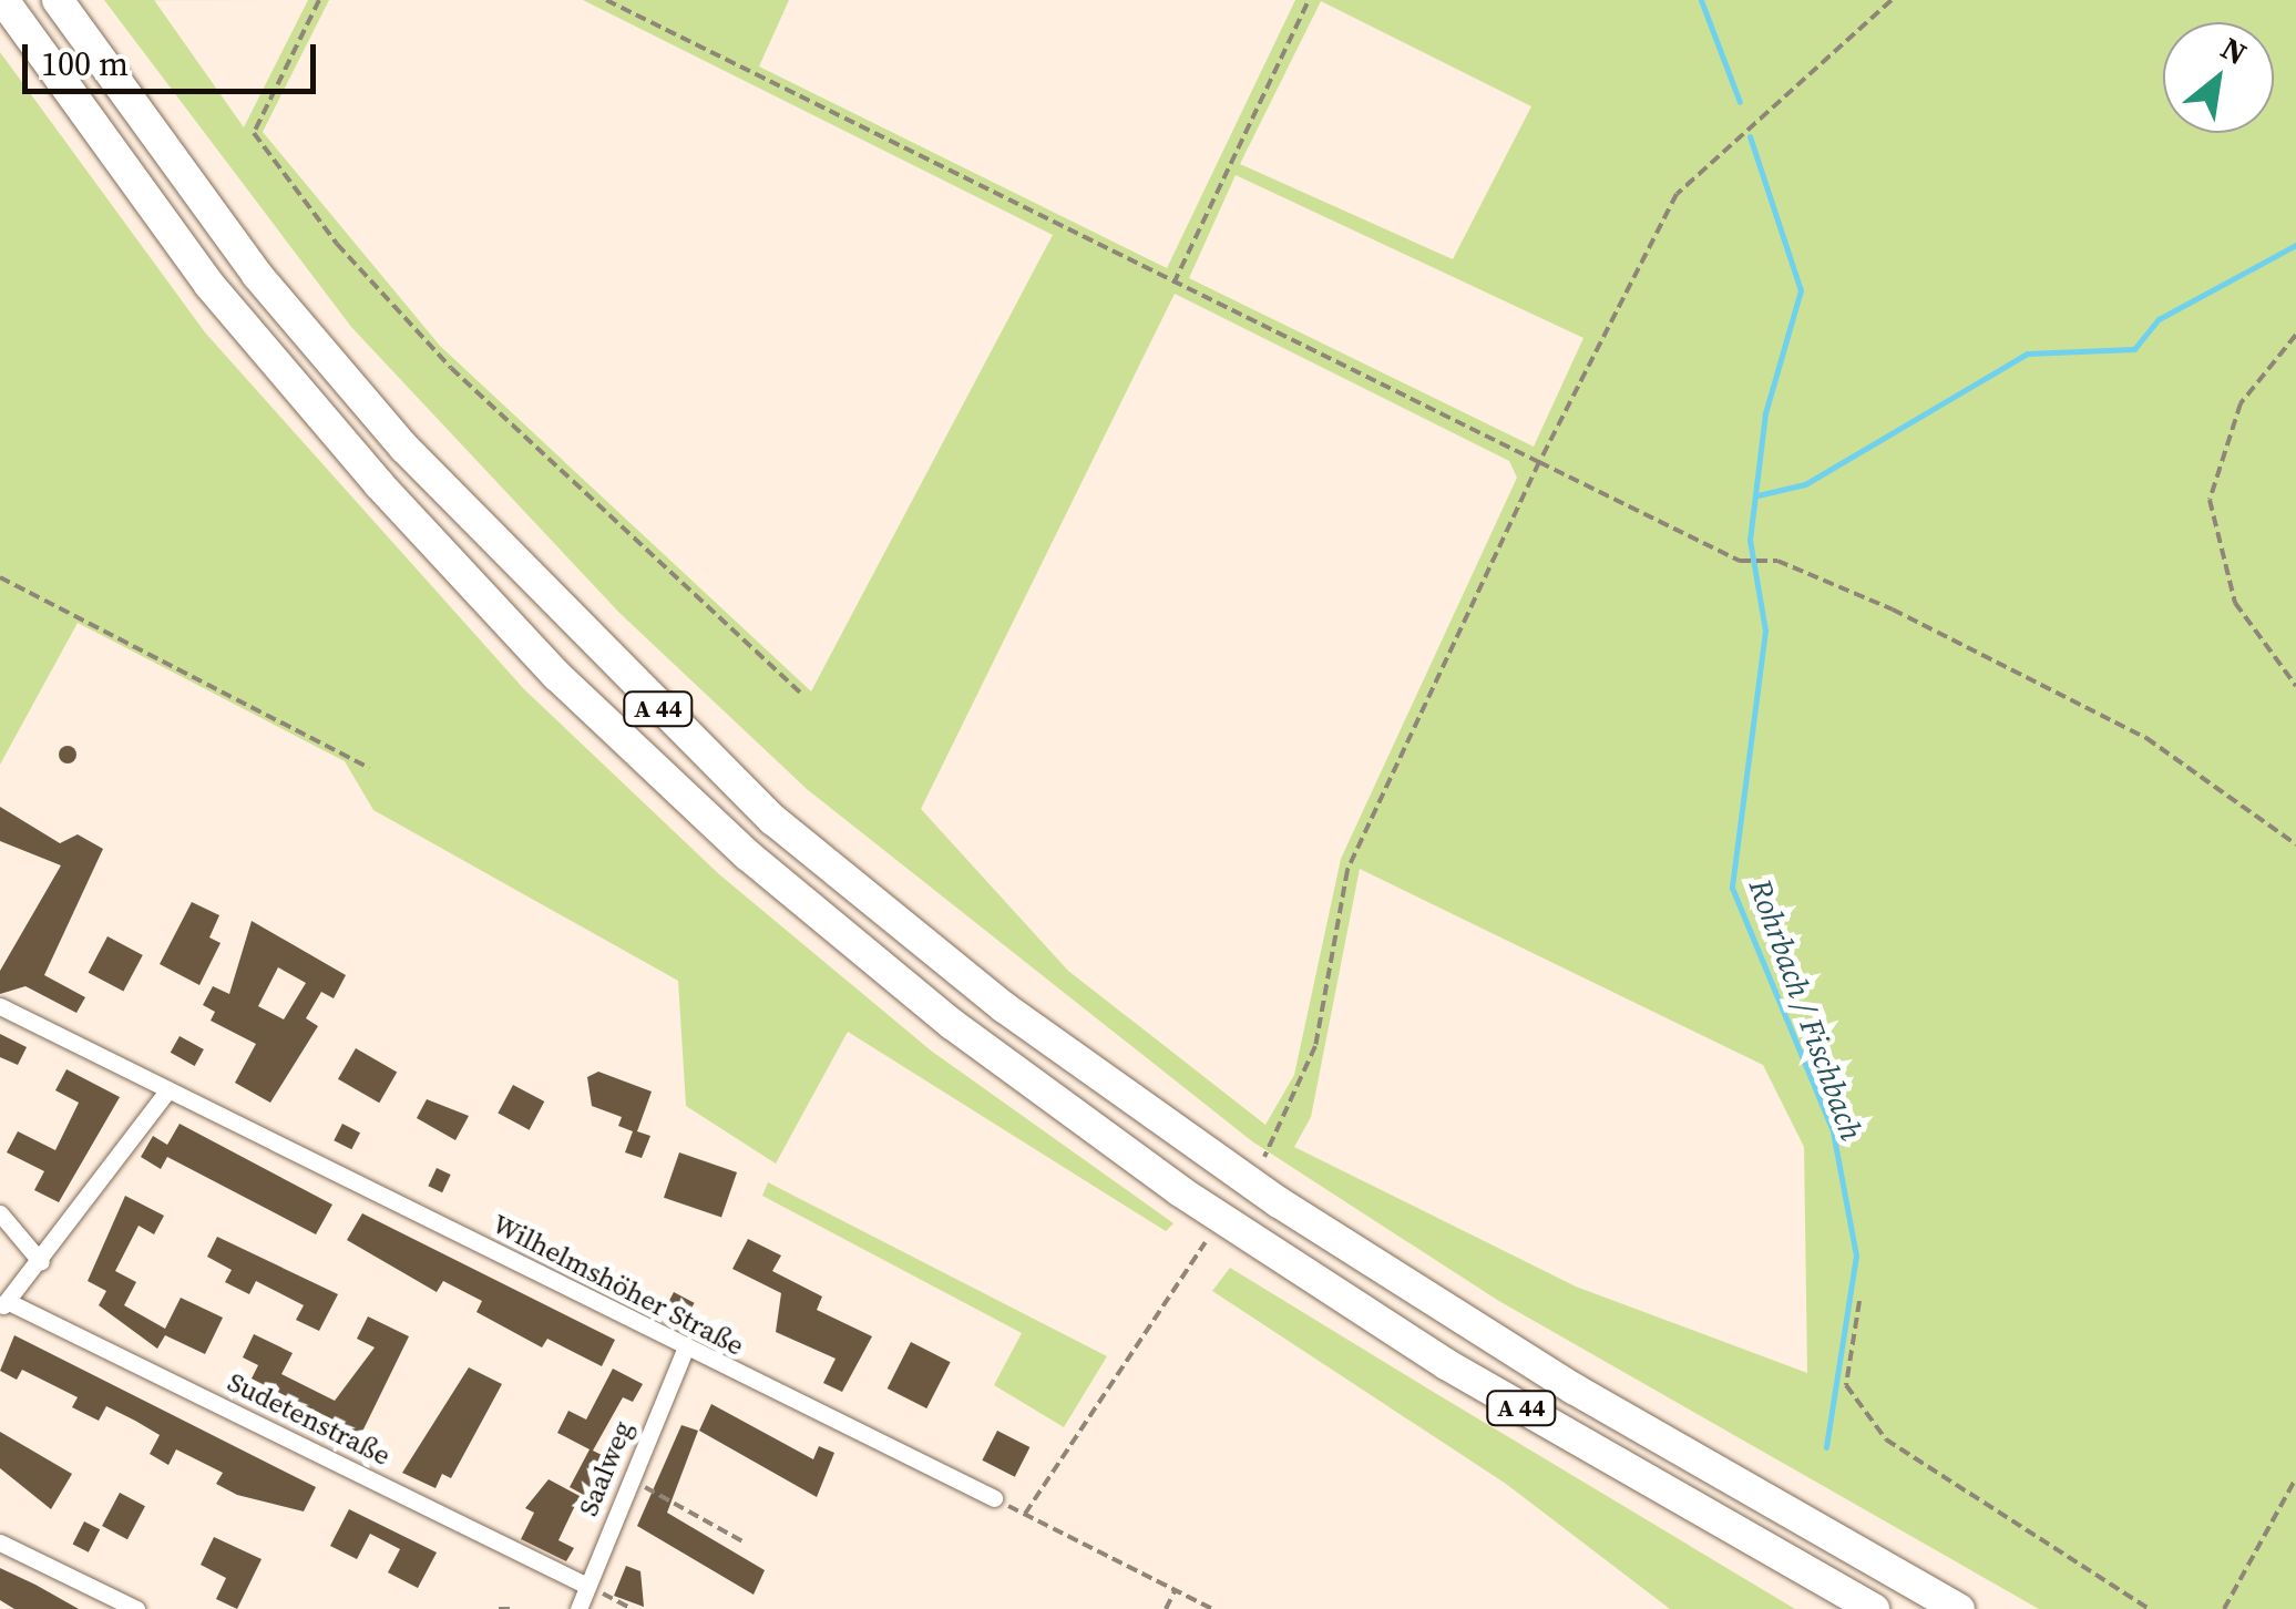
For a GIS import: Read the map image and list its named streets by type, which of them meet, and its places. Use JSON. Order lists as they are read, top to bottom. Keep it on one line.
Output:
{"streets":{"highway":["A 44"],"street":["Wilhelmshöher Straße","Sudetenstraße","Saalweg"]},"crossings":[["Wilhelmshöher Straße","Saalweg"],["Sudetenstraße","Saalweg"]],"water":["Rohrbach / Fischbach"],"scale_bar":"100 m","north":"top right"}
